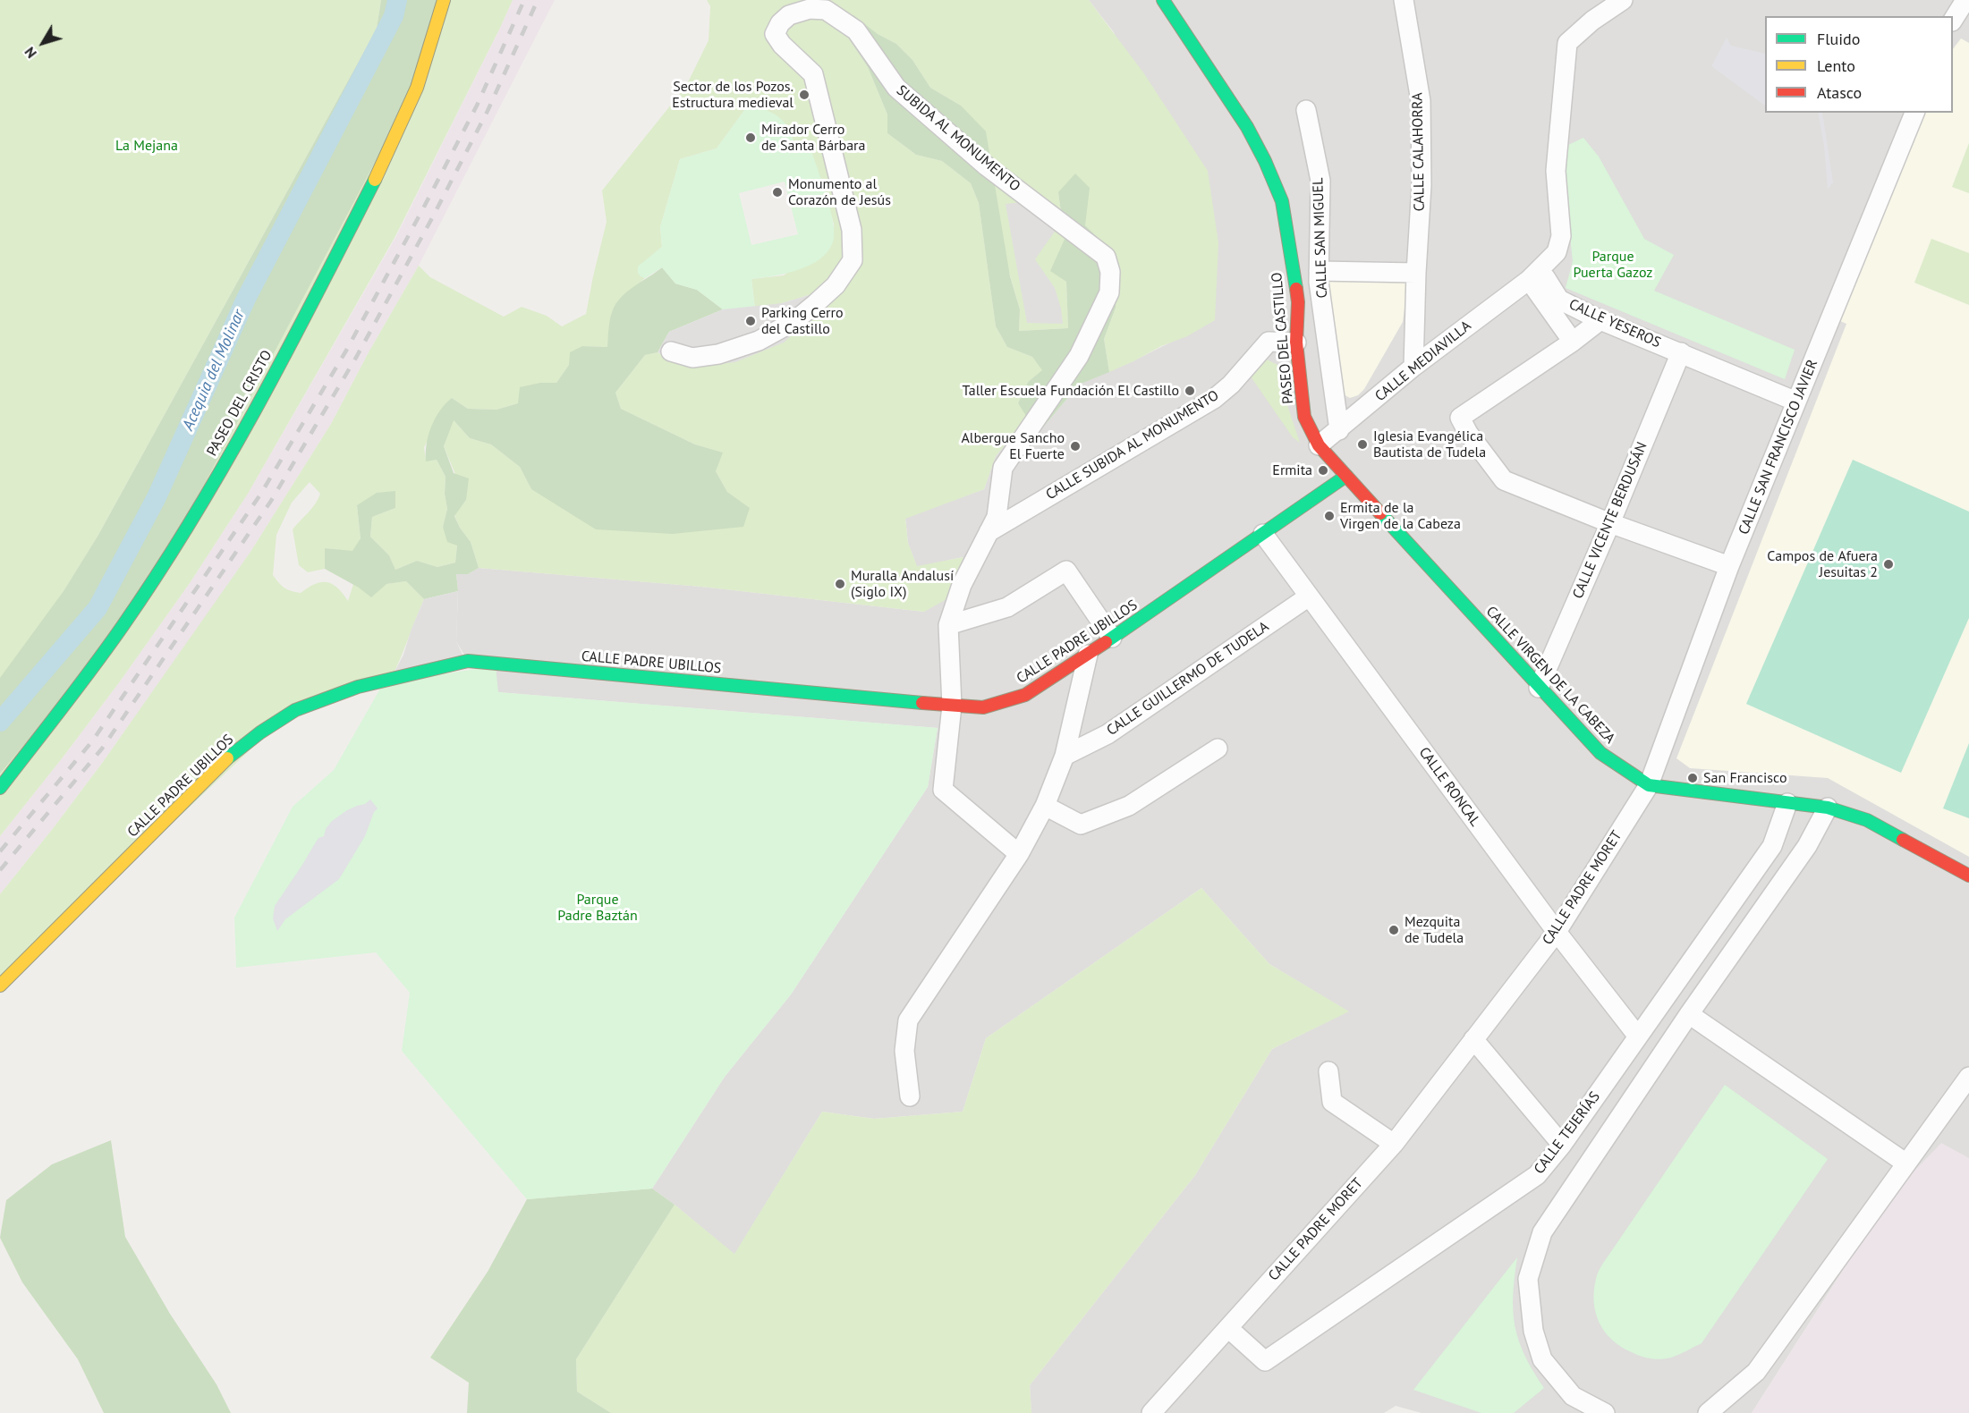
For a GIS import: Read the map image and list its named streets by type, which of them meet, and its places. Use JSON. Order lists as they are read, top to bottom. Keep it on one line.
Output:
{"streets":{"street":["SUBIDA AL MONUMENTO","CALLE CALAHORRA","CALLE SAN MIGUEL","CALLE YESEROS","PASEO DEL CASTILLO","CALLE MEDIAVILLA","PASEO DEL CRISTO","CALLE SUBIDA AL MONUMENTO","CALLE SAN FRANCISCO JAVIER","CALLE VICENTE BERDUSÁN","CALLE PADRE UBILLOS","CALLE VIRGEN DE LA CABEZA","CALLE GUILLERMO DE TUDELA","CALLE RONCAL","CALLE PADRE MORET","CALLE TEJERÍAS"]},"crossings":[["SUBIDA AL MONUMENTO","CALLE SUBIDA AL MONUMENTO"],["SUBIDA AL MONUMENTO","CALLE PADRE UBILLOS"],["CALLE CALAHORRA","CALLE MEDIAVILLA"],["CALLE SAN MIGUEL","CALLE MEDIAVILLA"],["CALLE YESEROS","CALLE MEDIAVILLA"],["CALLE YESEROS","CALLE SAN FRANCISCO JAVIER"],["CALLE YESEROS","CALLE VICENTE BERDUSÁN"],["PASEO DEL CASTILLO","CALLE MEDIAVILLA"],["PASEO DEL CASTILLO","CALLE SUBIDA AL MONUMENTO"],["PASEO DEL CASTILLO","CALLE VIRGEN DE LA CABEZA"],["CALLE MEDIAVILLA","CALLE VIRGEN DE LA CABEZA"],["CALLE SAN FRANCISCO JAVIER","CALLE VIRGEN DE LA CABEZA"],["CALLE SAN FRANCISCO JAVIER","CALLE PADRE MORET"],["CALLE VICENTE BERDUSÁN","CALLE VIRGEN DE LA CABEZA"],["CALLE PADRE UBILLOS","CALLE VIRGEN DE LA CABEZA"],["CALLE PADRE UBILLOS","CALLE RONCAL"],["CALLE VIRGEN DE LA CABEZA","CALLE PADRE MORET"],["CALLE VIRGEN DE LA CABEZA","CALLE TEJERÍAS"],["CALLE GUILLERMO DE TUDELA","CALLE RONCAL"],["CALLE RONCAL","CALLE PADRE MORET"],["CALLE RONCAL","CALLE TEJERÍAS"],["CALLE PADRE MORET","CALLE TEJERÍAS"]],"water":["Acequia del Molinar"],"parks":["La Mejana","Parque Puerta Gazoz","Parque Padre Baztán"],"places":["Sector de los Pozos. Estructura medieval","Mirador Cerro de Santa Bárbara","Monumento al Corazón de Jesús","Parking Cerro del Castillo","Taller Escuela Fundación El Castillo","Iglesia Evangélica Bautista de Tudela","Albergue Sancho El Fuerte","Ermita","Ermita de la Virgen de la Cabeza","Campos de Afuera Jesuitas 2","Muralla Andalusí (Siglo IX)","San Francisco","Mezquita de Tudela"],"legend":["Fluido","Lento","Atasco"],"north":"bottom left"}
